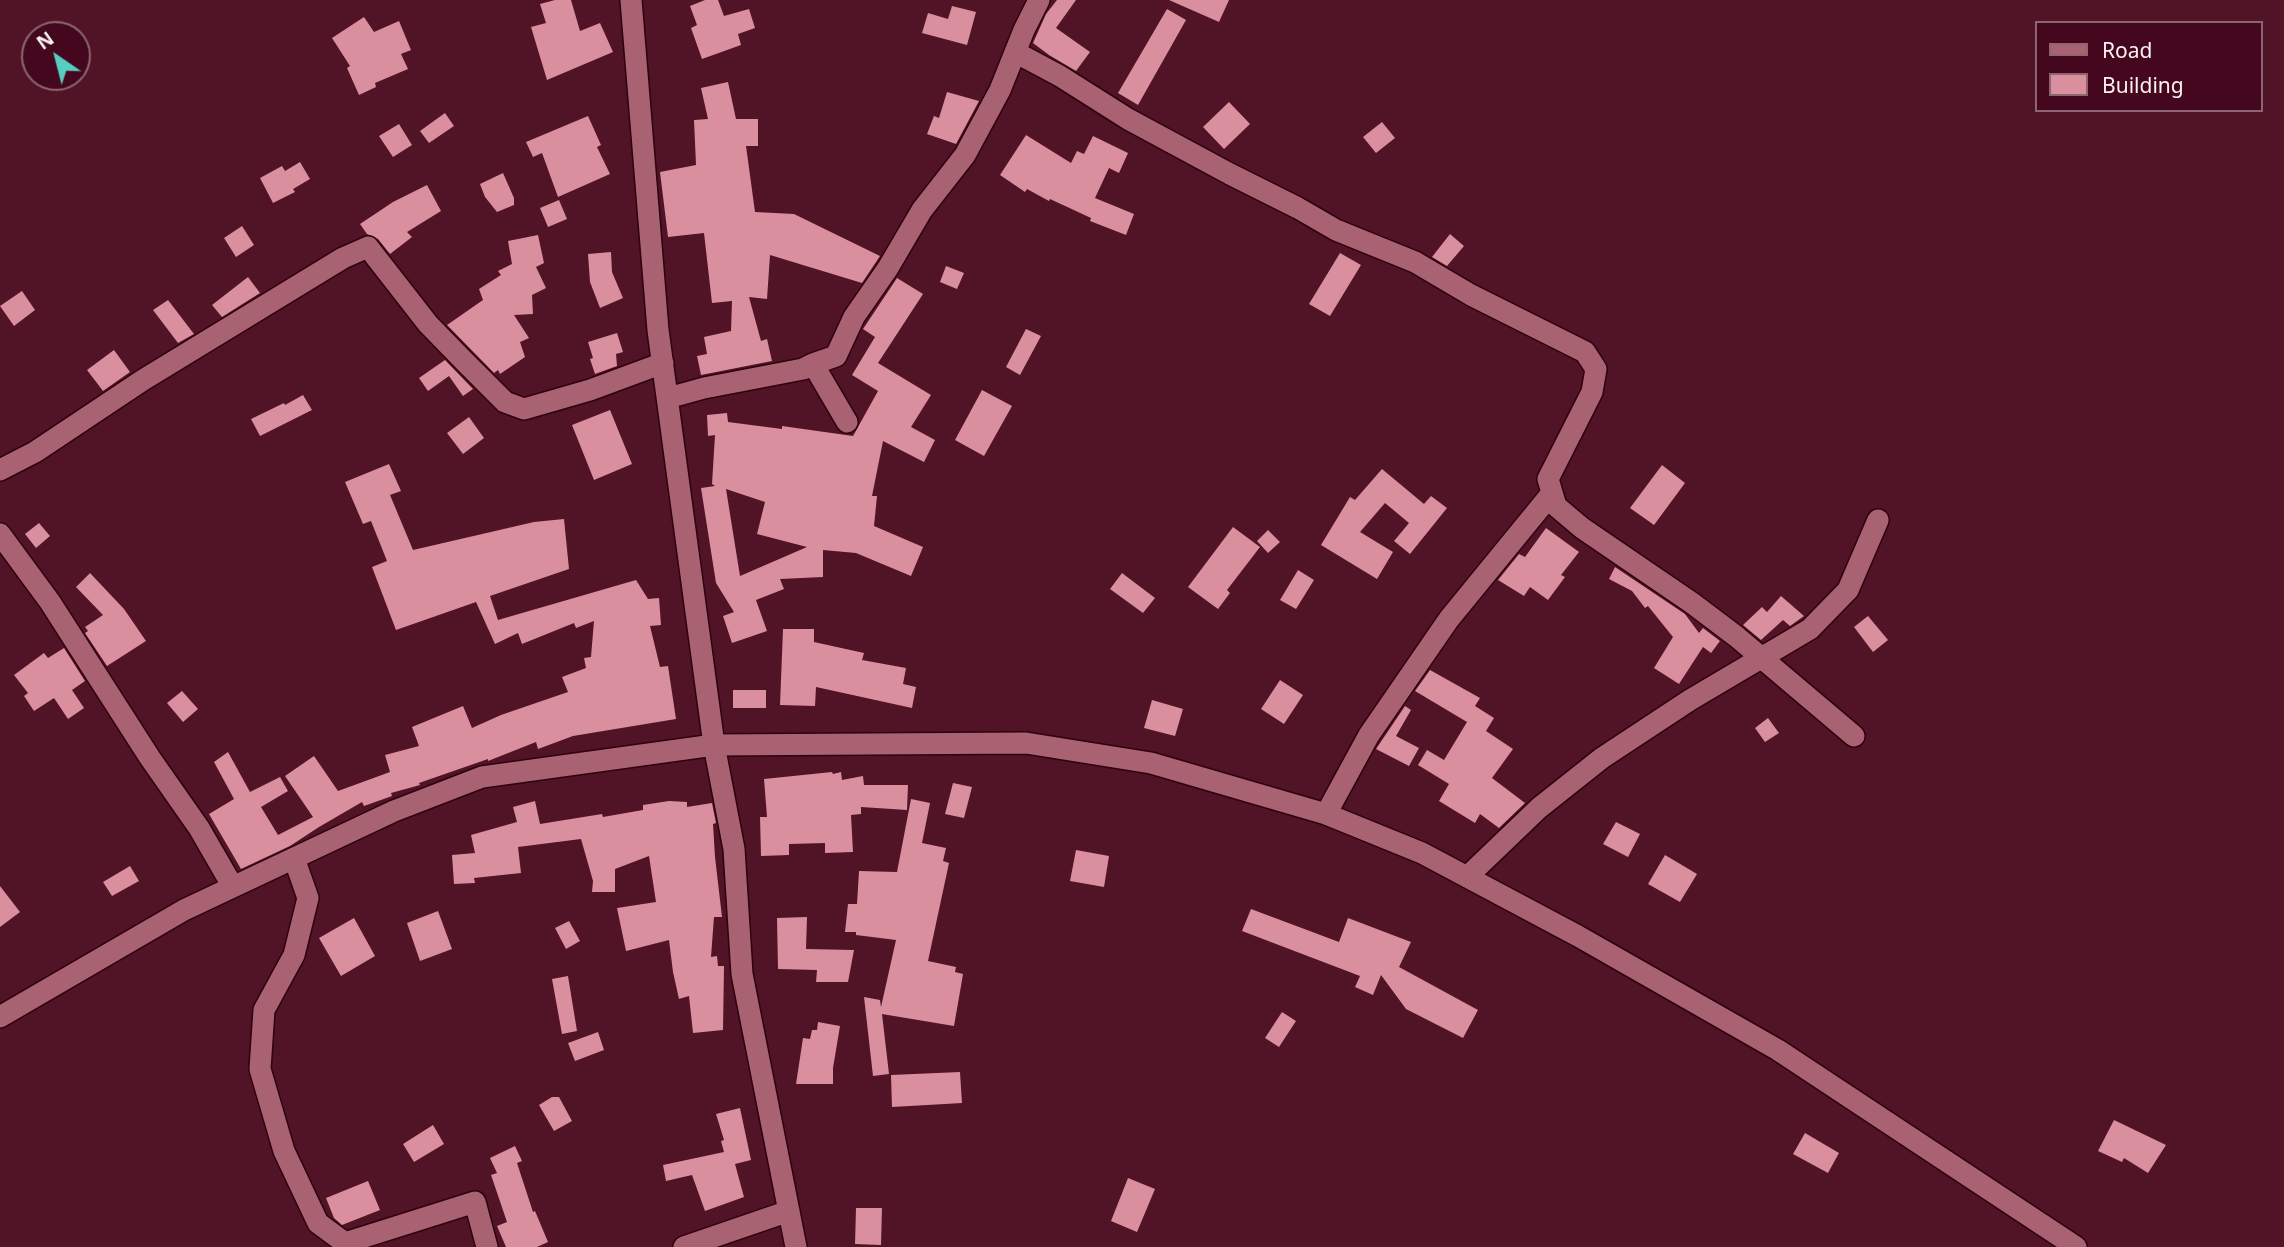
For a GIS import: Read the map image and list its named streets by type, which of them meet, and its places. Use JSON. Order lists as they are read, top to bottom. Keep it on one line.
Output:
{"legend":["Road","Building"],"north":"top left"}
